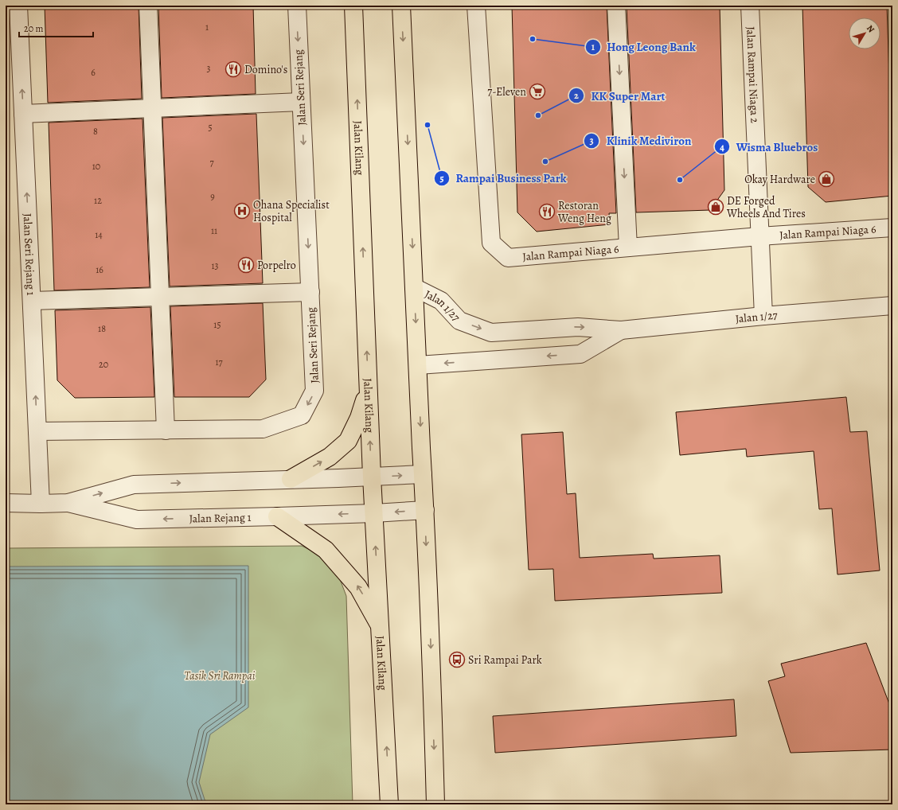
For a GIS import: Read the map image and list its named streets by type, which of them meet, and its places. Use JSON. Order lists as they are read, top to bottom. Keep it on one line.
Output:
{"streets":{"main road":["Jalan Kilang"],"street":["Jalan Rampai Niaga 2","Jalan Seri Rejang","Jalan Rampai Niaga 6","Jalan Seri Rejang 1","Jalan 1/27","Jalan Rejang 1"]},"crossings":[["Jalan Rampai Niaga 2","Jalan Rampai Niaga 6"],["Jalan Rampai Niaga 2","Jalan 1/27"],["Jalan Seri Rejang","Jalan Seri Rejang 1"],["Jalan Kilang","Jalan Rejang 1"],["Jalan Seri Rejang 1","Jalan Rejang 1"]],"parks":["Tasik Sri Rampai"],"places":{"other":["Hong Leong Bank","KK Super Mart","Rampai Business Park","Klinik Mediviron","Wisma Bluebros"],"restaurant":["Domino's","Restoran Weng Heng","Porpelro"],"supermarket":["7-Eleven"],"shop":["Okay Hardware","DE Forged Wheels And Tires"],"hospital":["Ohana Specialist Hospital"],"bus stop":["Sri Rampai Park"]},"house_numbers":["1","3","6","5","8","7","10","9","12","11","14","13","16","15","18","17","20"],"scale_bar":"20 m","north":"top right"}
